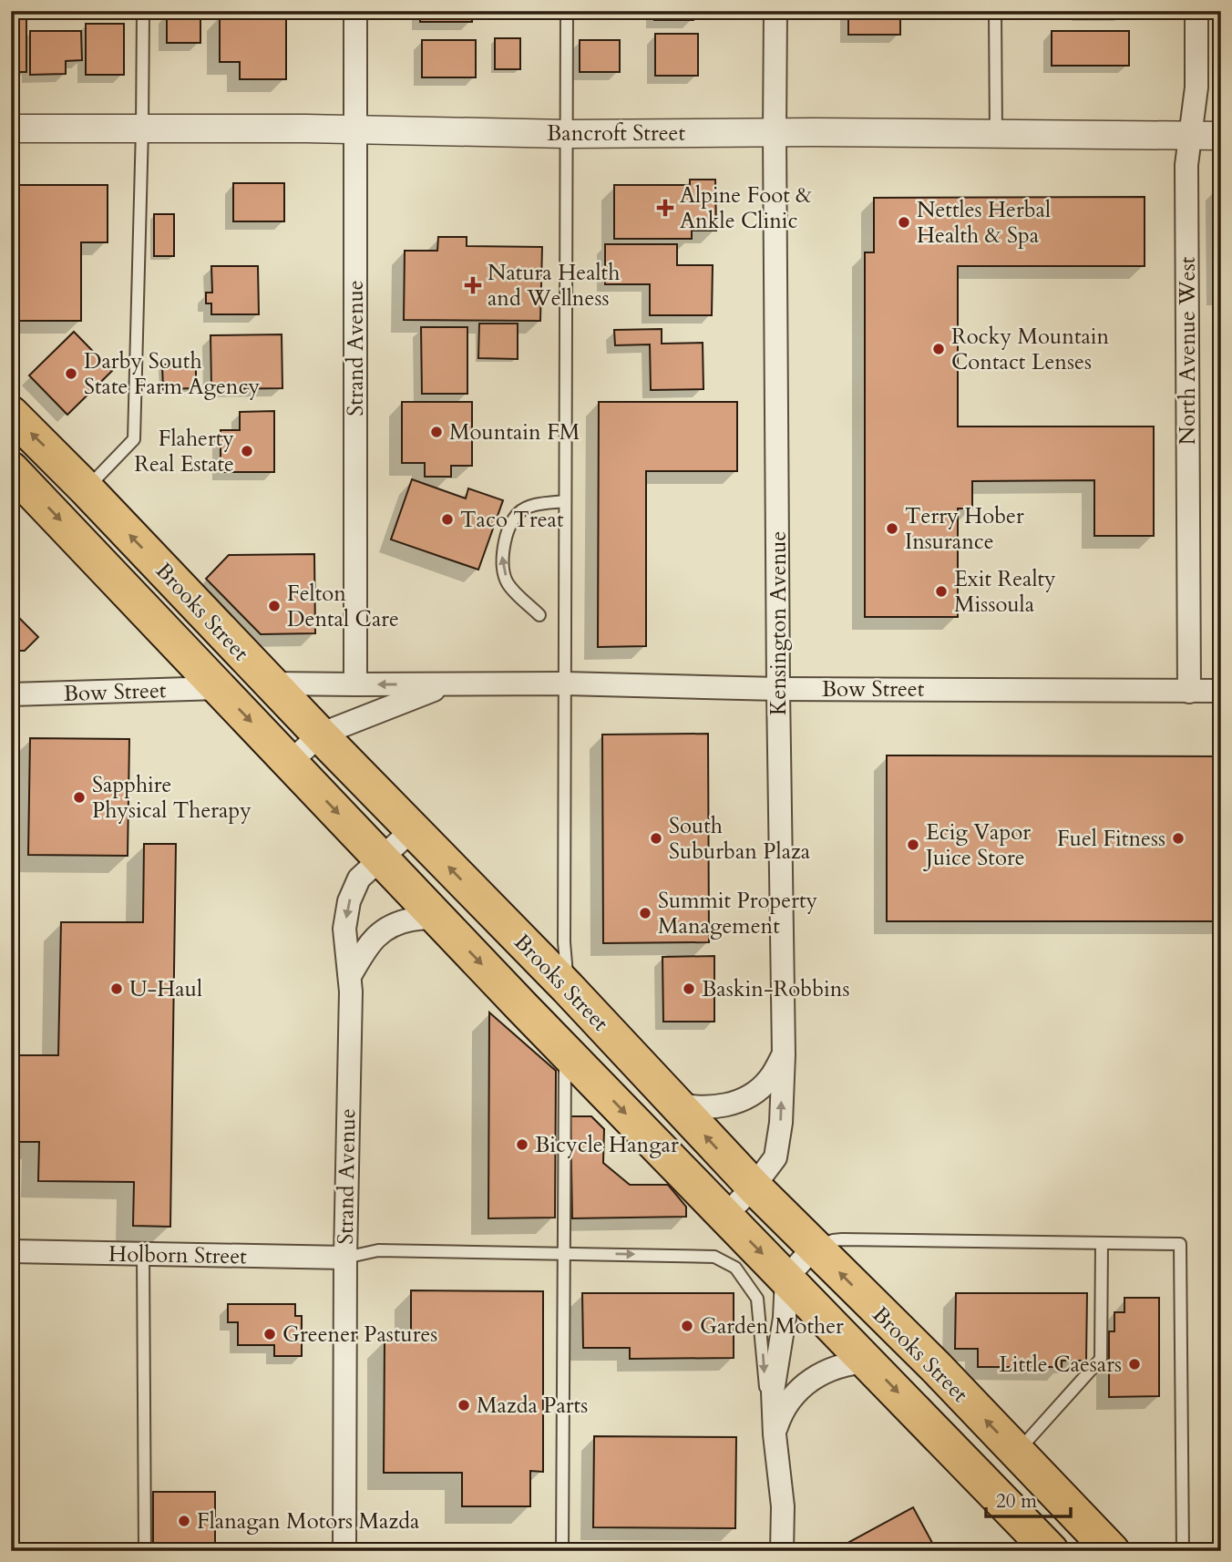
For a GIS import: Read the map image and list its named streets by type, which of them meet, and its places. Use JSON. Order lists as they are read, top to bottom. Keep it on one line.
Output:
{"streets":{"highway":["Brooks Street"],"street":["Bancroft Street","Strand Avenue","North Avenue West","Kensington Avenue","Bow Street","Holborn Street"]},"crossings":[["Bancroft Street","Strand Avenue"],["Bancroft Street","North Avenue West"],["Bancroft Street","Kensington Avenue"],["Strand Avenue","Brooks Street"],["Strand Avenue","Bow Street"],["Strand Avenue","Holborn Street"],["North Avenue West","Bow Street"],["Brooks Street","Kensington Avenue"],["Brooks Street","Bow Street"],["Kensington Avenue","Bow Street"]],"places":{"health":["Alpine Foot & Ankle Clinic","Natura Health and Wellness"],"other":["Nettles Herbal Health & Spa","Rocky Mountain Contact Lenses","Darby South State Farm Agency","Mountain FM","Flaherty Real Estate","Taco Treat","Terry Hober Insurance","Exit Realty Missoula","Felton Dental Care","Sapphire Physical Therapy","South Suburban Plaza","Fuel Fitness","Ecig Vapor Juice Store","Summit Property Management","U-Haul","Baskin-Robbins","Bicycle Hangar","Garden Mother","Greener Pastures","Little Caesars","Mazda Parts","Flanagan Motors Mazda"]},"scale_bar":"20 m"}
